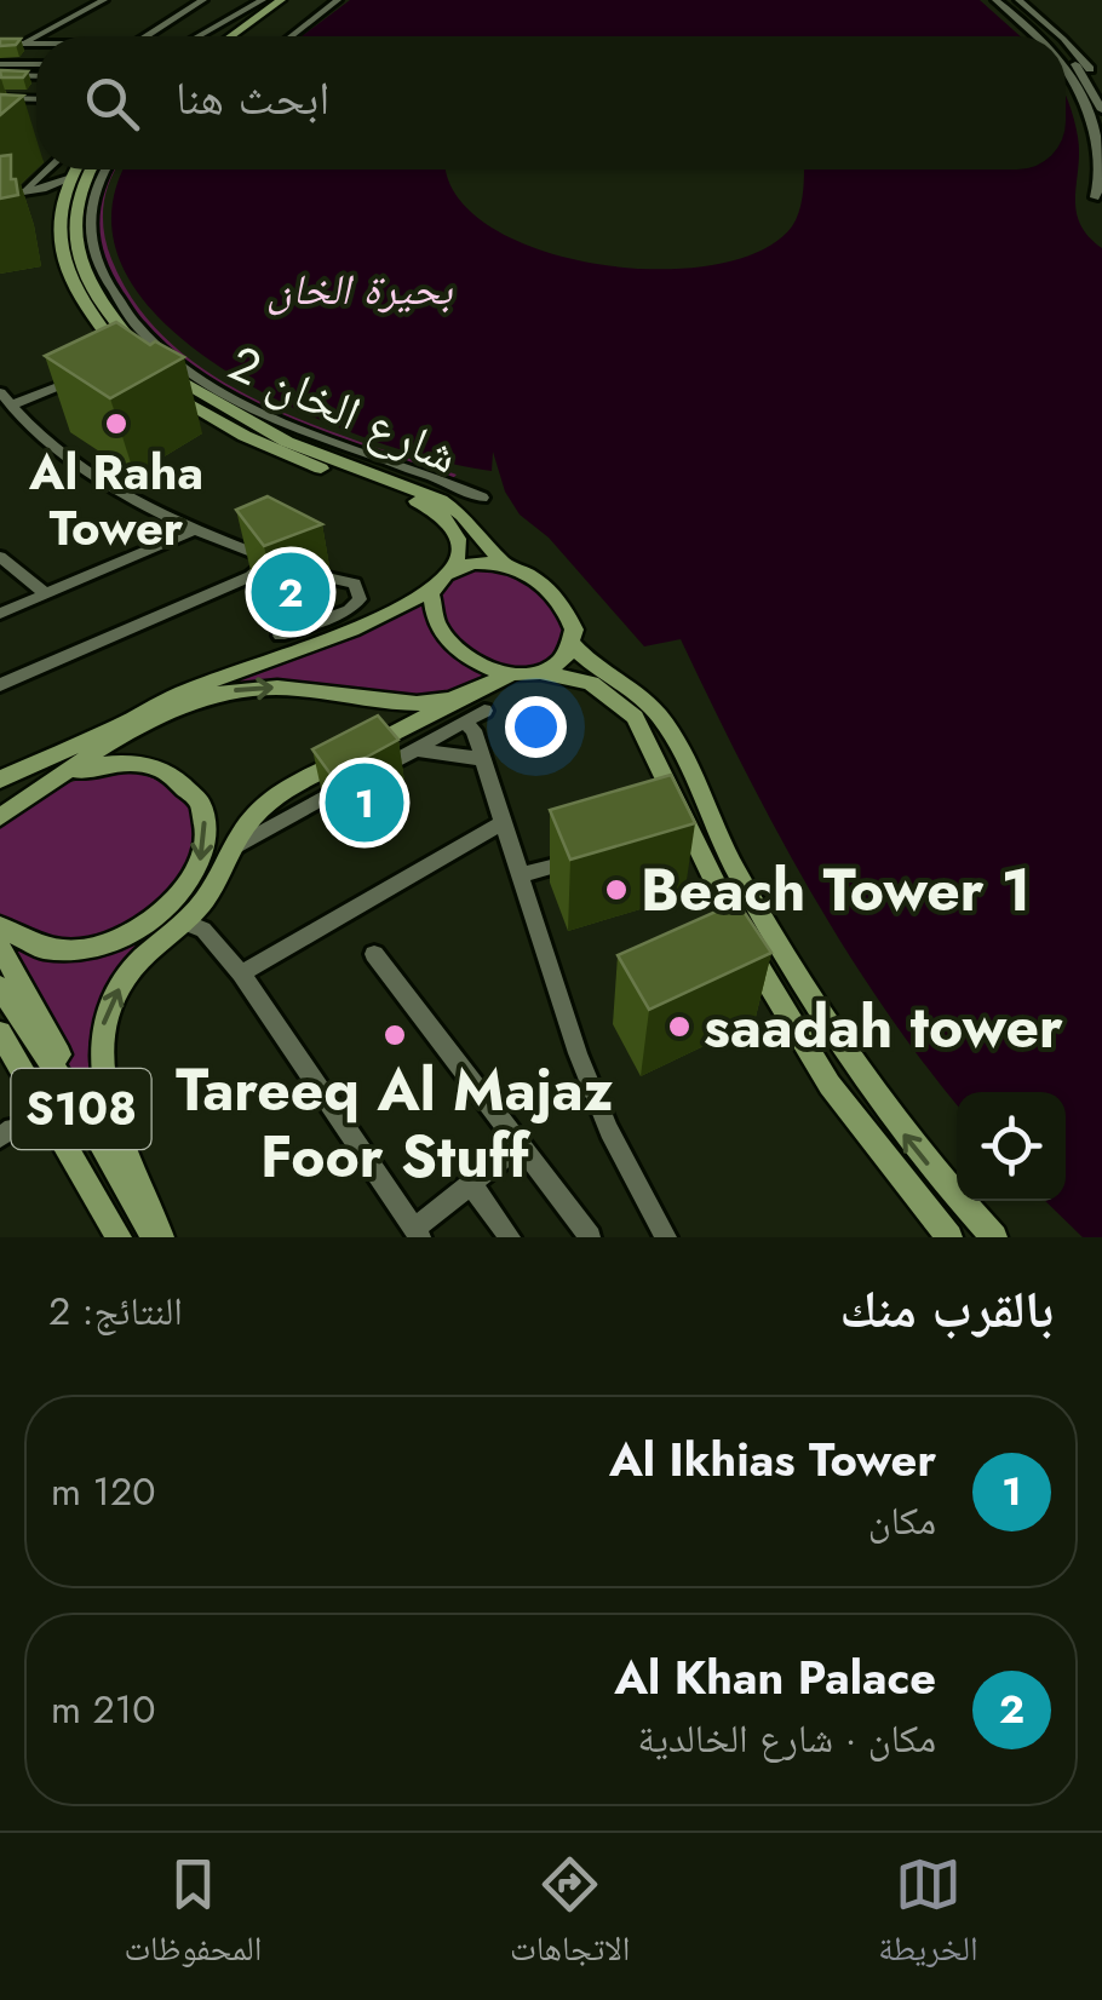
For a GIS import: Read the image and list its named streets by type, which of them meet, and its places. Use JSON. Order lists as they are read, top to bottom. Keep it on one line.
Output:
{"streets":{"main road":["شارع الخان 2","S108"]},"water":["بحيرة الخان"],"places":["Al Raha Tower","Beach Tower 1","saadah tower","Tareeq Al Majaz Foor Stuff"],"page":{"search":"ابحث هنا","pins":["2","1"],"heading":["بالقرب منك","النتائج: 2"],"list":[{"mark":"1","name":"Al Ikhias Tower","note":"مكان","value":"120 m"},{"mark":"2","name":"Al Khan Palace","note":"مكان · شارع الخالدية","value":"210 m"}],"nav":["الخريطة","الاتجاهات","المحفوظات"]}}
